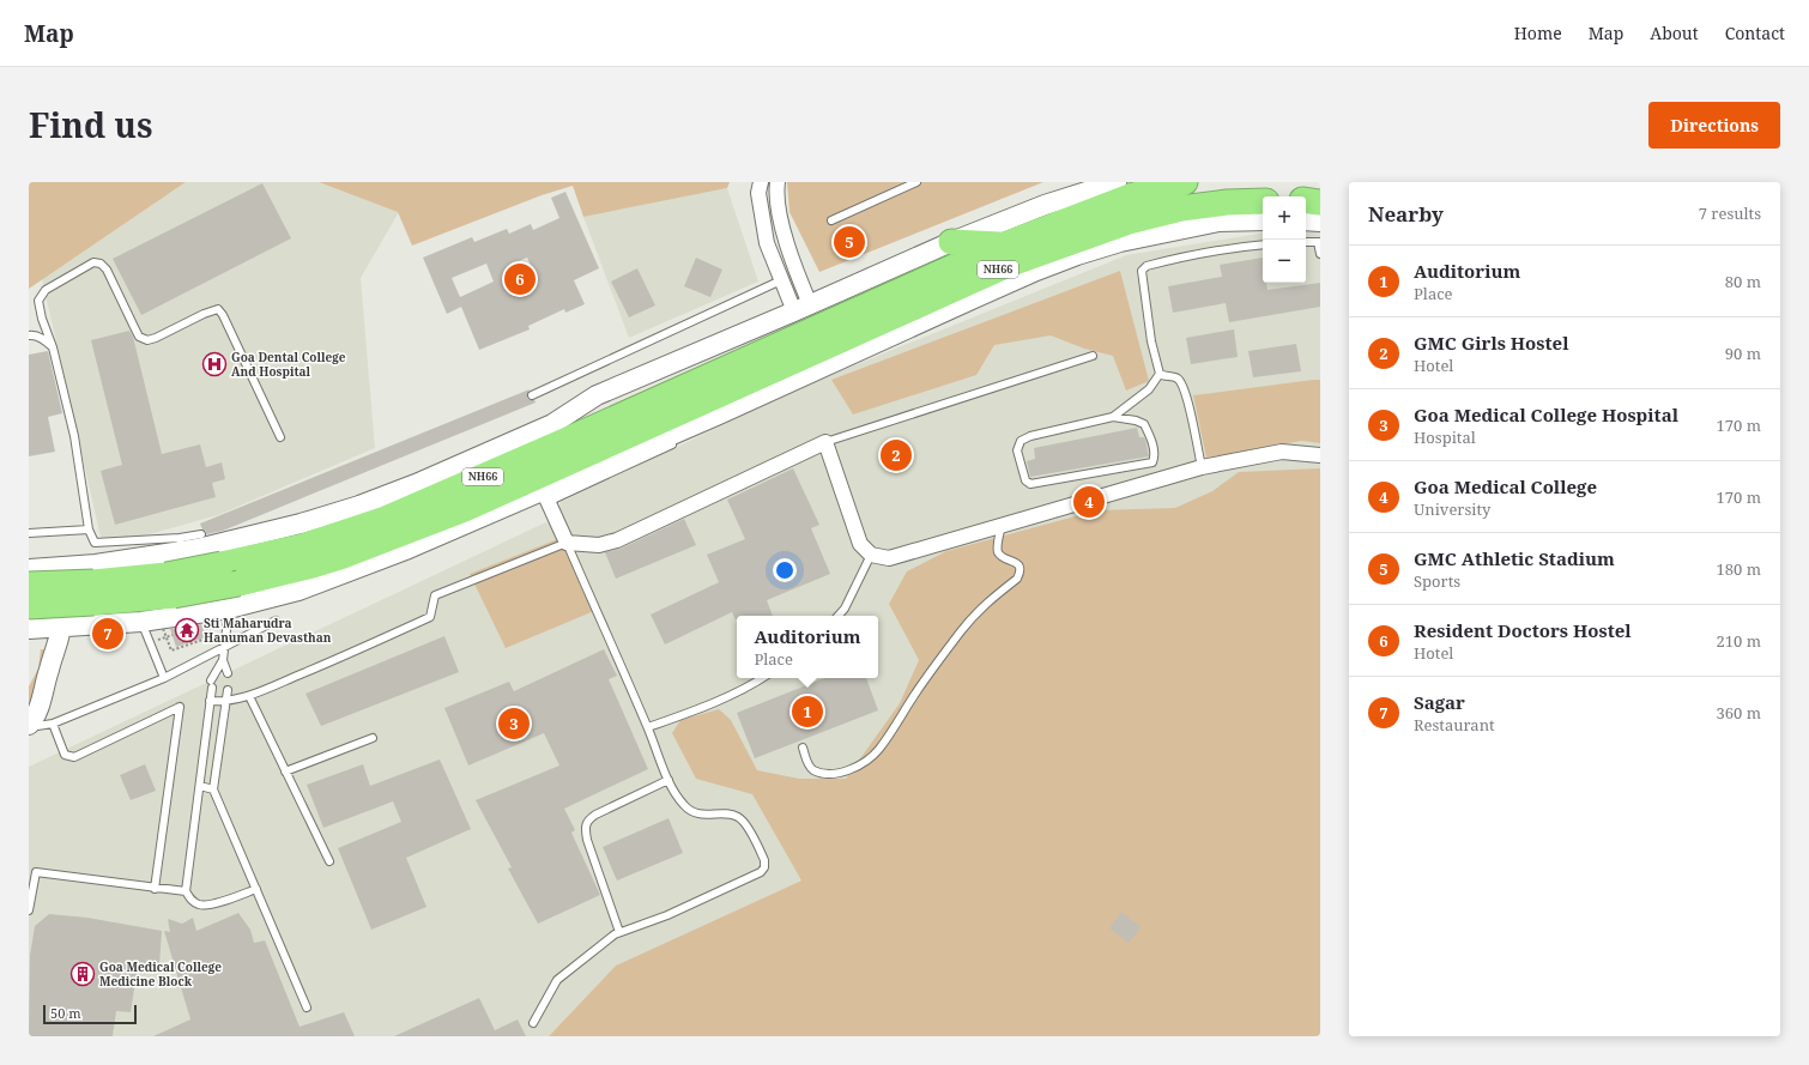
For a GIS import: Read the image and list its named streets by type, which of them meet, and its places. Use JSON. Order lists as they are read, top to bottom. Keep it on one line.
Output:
{"streets":{"highway":["NH66"]},"places":{"hospital":["Goa Dental College And Hospital"],"temple":["Sti Maharudra Hanuman Devasthan"],"building":["Goa Medical College Medicine Block"]},"scale_bar":"50 m","page":{"header":"Map","nav":["Home","Map","About","Contact"],"title":"Find us","buttons":"Directions","heading":["Nearby","7 results"],"map_buttons":["+","−"],"pins":["5","6","2","4","7","1","3"],"list":[{"mark":"1","name":"Auditorium","note":"Place","value":"80 m"},{"mark":"2","name":"GMC Girls Hostel","note":"Hotel","value":"90 m"},{"mark":"3","name":"Goa Medical College Hospital","note":"Hospital","value":"170 m"},{"mark":"4","name":"Goa Medical College","note":"University","value":"170 m"},{"mark":"5","name":"GMC Athletic Stadium","note":"Sports","value":"180 m"},{"mark":"6","name":"Resident Doctors Hostel","note":"Hotel","value":"210 m"},{"mark":"7","name":"Sagar","note":"Restaurant","value":"360 m"}],"popup":["Auditorium","Place"],"scale":"50 m"}}
